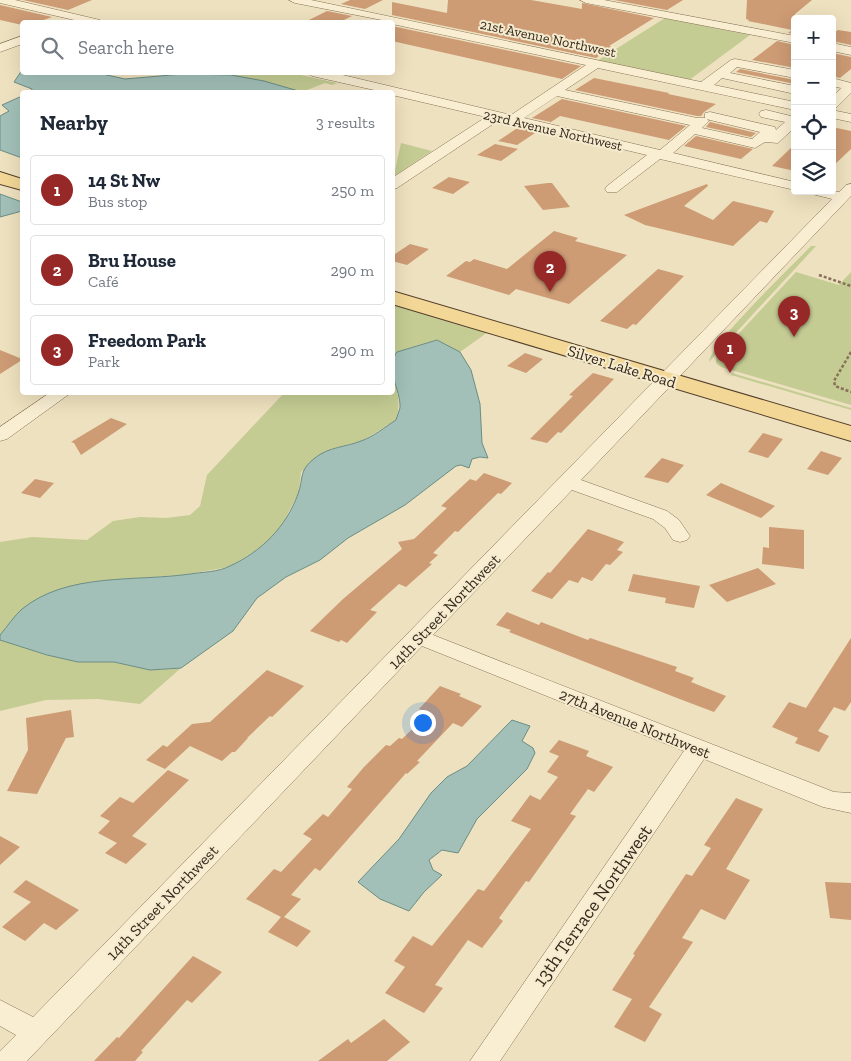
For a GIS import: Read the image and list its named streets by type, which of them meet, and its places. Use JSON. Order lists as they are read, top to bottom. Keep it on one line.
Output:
{"streets":{"main road":["Silver Lake Road"],"street":["21st Avenue Northwest","23rd Avenue Northwest","14th Street Northwest","27th Avenue Northwest","13th Terrace Northwest"]},"crossings":[["Silver Lake Road","14th Street Northwest"],["14th Street Northwest","27th Avenue Northwest"],["27th Avenue Northwest","13th Terrace Northwest"]],"page":{"map_buttons":["+","−"],"search":"Search here","heading":["Nearby","3 results"],"list":[{"mark":"1","name":"14 St Nw","note":"Bus stop","value":"250 m"},{"mark":"2","name":"Bru House","note":"Café","value":"290 m"},{"mark":"3","name":"Freedom Park","note":"Park","value":"290 m"}],"pins":["2","3","1"]}}
